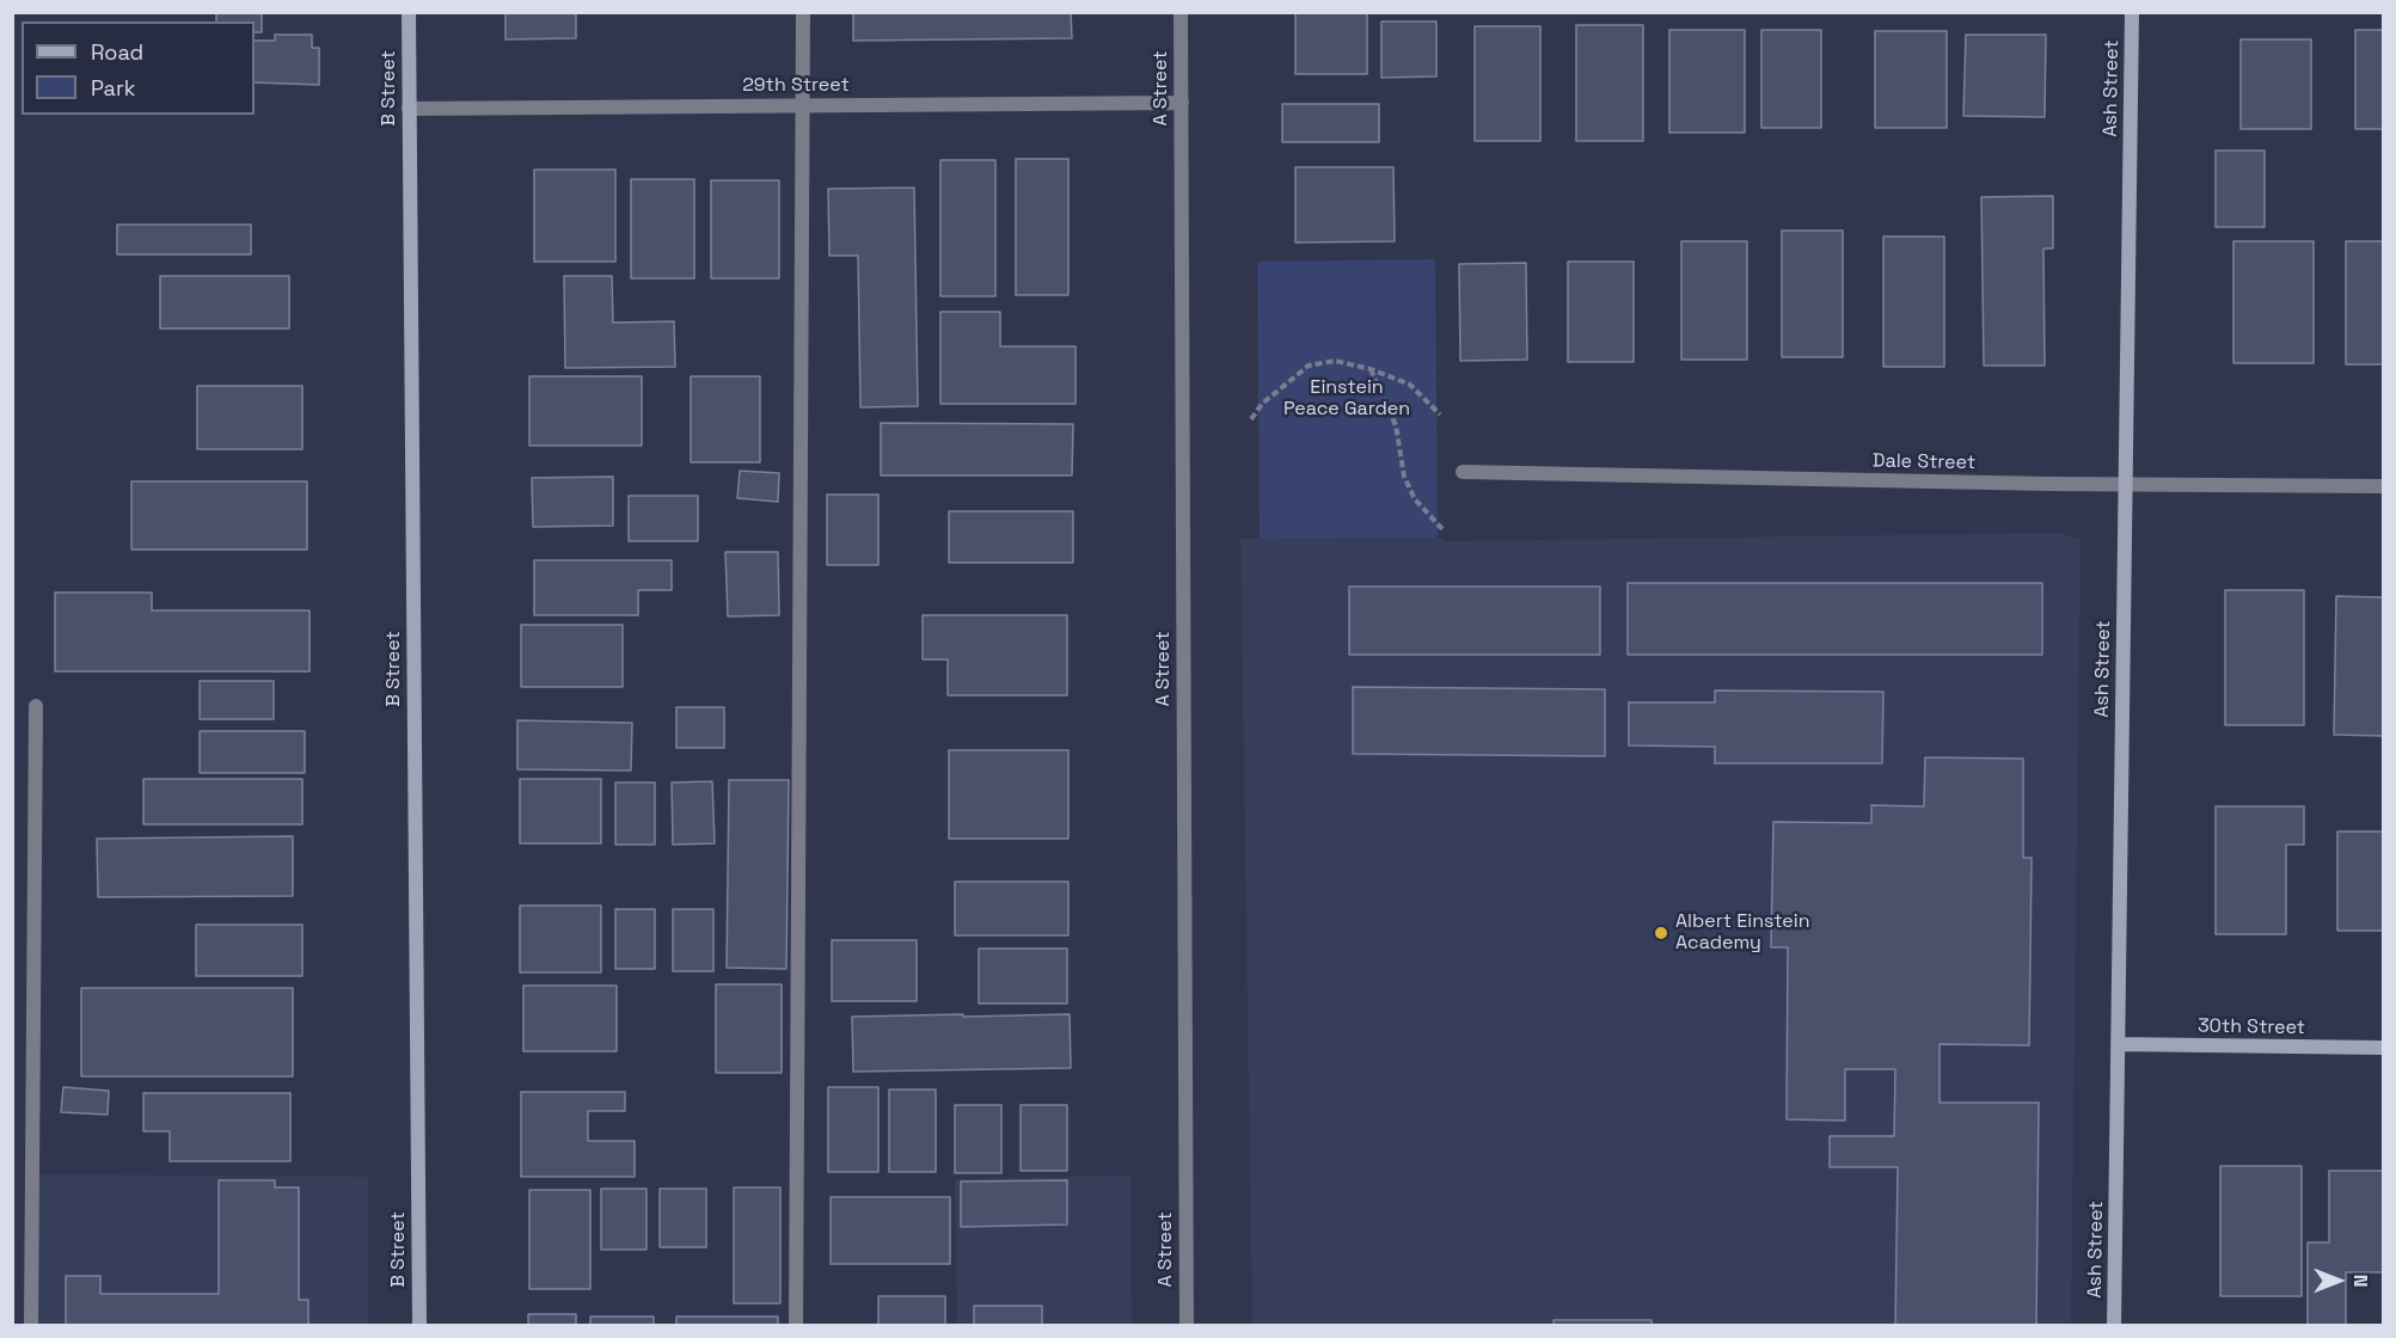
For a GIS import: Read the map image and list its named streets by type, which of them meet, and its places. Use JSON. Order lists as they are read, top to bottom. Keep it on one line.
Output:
{"streets":{"street":["29th Street","B Street","A Street","Ash Street","Dale Street","30th Street"]},"crossings":[["29th Street","B Street"],["29th Street","A Street"],["Ash Street","Dale Street"],["Ash Street","30th Street"]],"parks":["Einstein Peace Garden"],"places":["Albert Einstein Academy"],"legend":["Road","Park"],"north":"right"}
